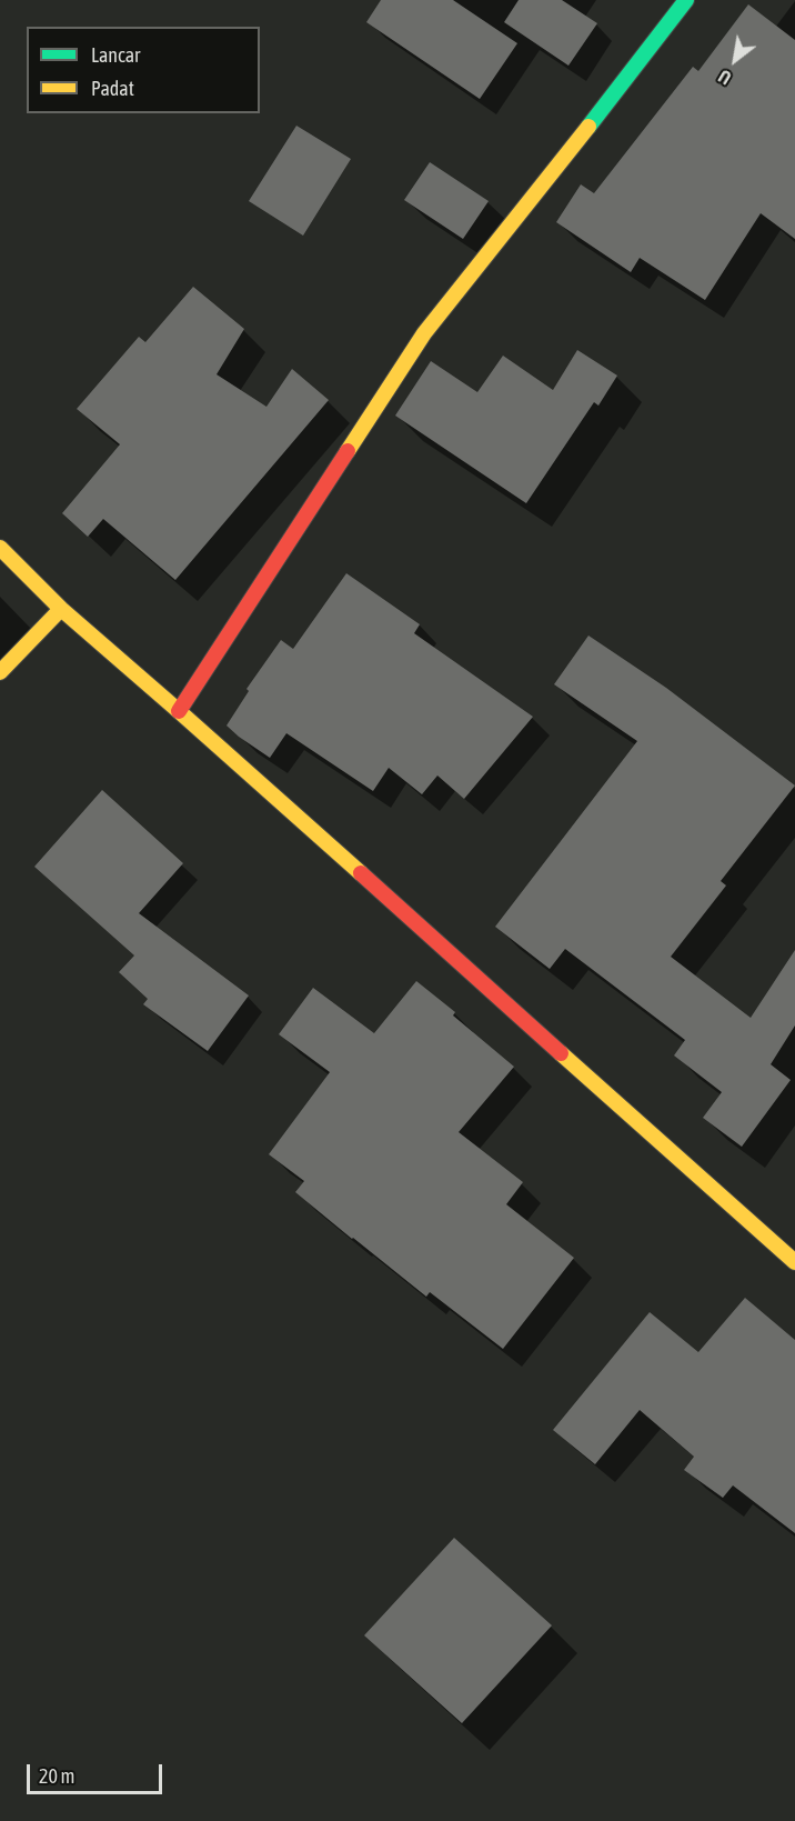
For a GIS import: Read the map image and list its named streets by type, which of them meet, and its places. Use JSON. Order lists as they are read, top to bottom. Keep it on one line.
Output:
{"legend":["Lancar","Padat"],"scale_bar":"20 m","north":"bottom left"}
